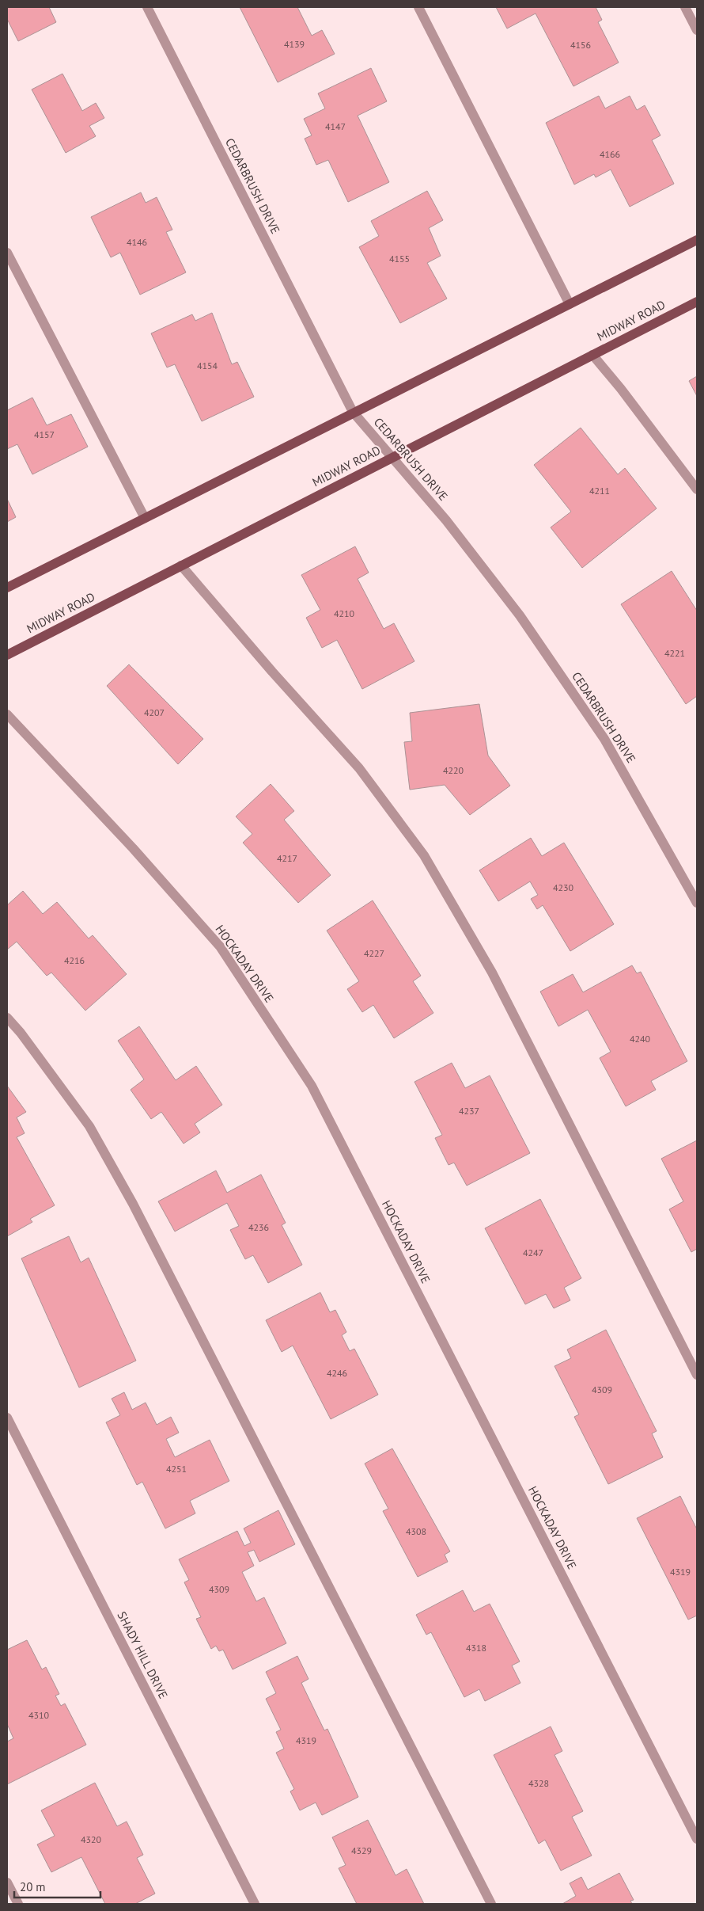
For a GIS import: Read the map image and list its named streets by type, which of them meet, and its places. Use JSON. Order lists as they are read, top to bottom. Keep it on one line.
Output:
{"streets":{"main road":["MIDWAY ROAD"],"street":["CEDARBRUSH DRIVE","HOCKADAY DRIVE","SHADY HILL DRIVE"]},"crossings":[["CEDARBRUSH DRIVE","MIDWAY ROAD"]],"house_numbers":["4139","4156","4147","4166","4146","4155","4154","4157","4211","4210","4221","4207","4220","4217","4230","4227","4216","4240","4237","4236","4247","4246","4309","4251","4308","4319","4309","4318","4310","4319","4328","4320","4329"],"scale_bar":"20 m"}
